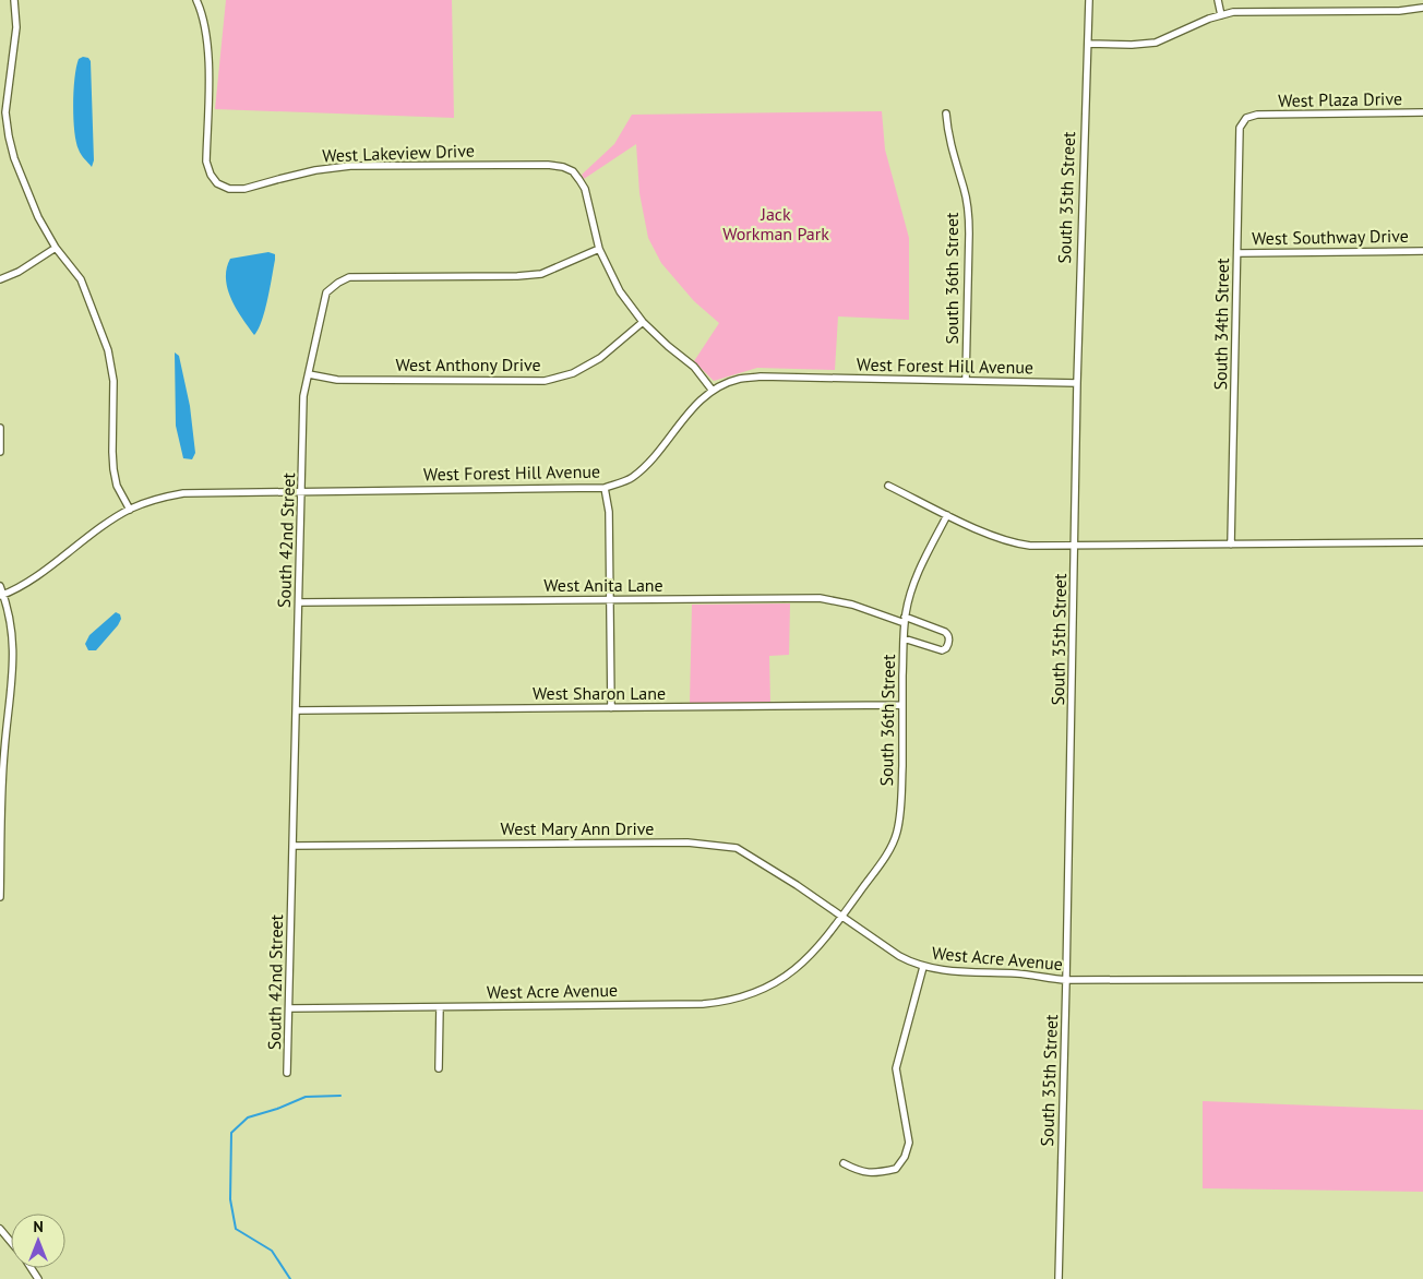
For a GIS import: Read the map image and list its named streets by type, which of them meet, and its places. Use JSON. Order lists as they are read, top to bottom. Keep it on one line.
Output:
{"streets":{"street":["West Plaza Drive","West Lakeview Drive","South 35th Street","West Southway Drive","South 36th Street","South 34th Street","West Anthony Drive","West Forest Hill Avenue","South 42nd Street","West Anita Lane","West Sharon Lane","West Mary Ann Drive","West Acre Avenue"]},"crossings":[["West Plaza Drive","South 34th Street"],["West Lakeview Drive","South 42nd Street"],["South 35th Street","West Forest Hill Avenue"],["South 35th Street","West Acre Avenue"],["West Southway Drive","South 34th Street"],["South 36th Street","West Forest Hill Avenue"],["South 36th Street","West Anita Lane"],["South 36th Street","West Sharon Lane"],["South 36th Street","West Mary Ann Drive"],["South 36th Street","West Acre Avenue"],["West Anthony Drive","South 42nd Street"],["West Forest Hill Avenue","South 42nd Street"],["South 42nd Street","West Anita Lane"],["South 42nd Street","West Sharon Lane"],["South 42nd Street","West Mary Ann Drive"],["South 42nd Street","West Acre Avenue"],["West Mary Ann Drive","West Acre Avenue"]],"parks":["Jack Workman Park"],"north":"top"}
